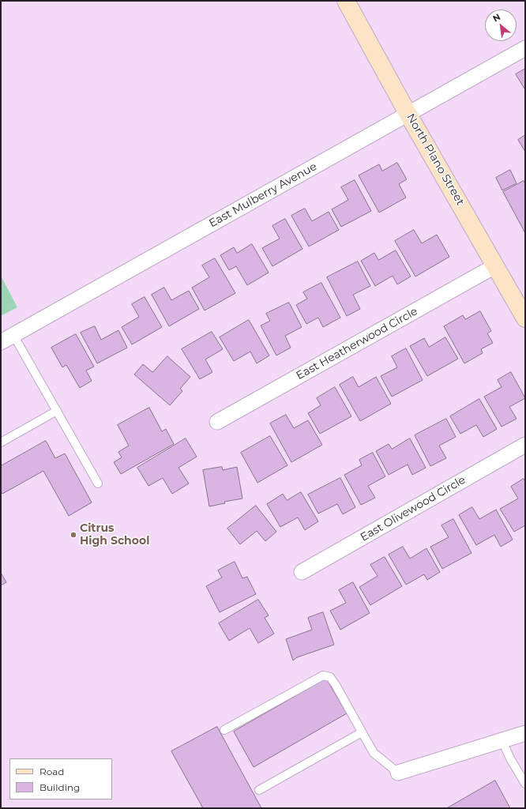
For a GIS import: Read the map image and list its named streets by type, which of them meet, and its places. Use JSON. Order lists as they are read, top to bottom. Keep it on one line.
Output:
{"streets":{"street":["North Plano Street","East Mulberry Avenue","East Heatherwood Circle","East Olivewood Circle"]},"crossings":[["North Plano Street","East Mulberry Avenue"],["North Plano Street","East Heatherwood Circle"]],"places":["Citrus High School"],"legend":["Road","Building"],"north":"top left"}
